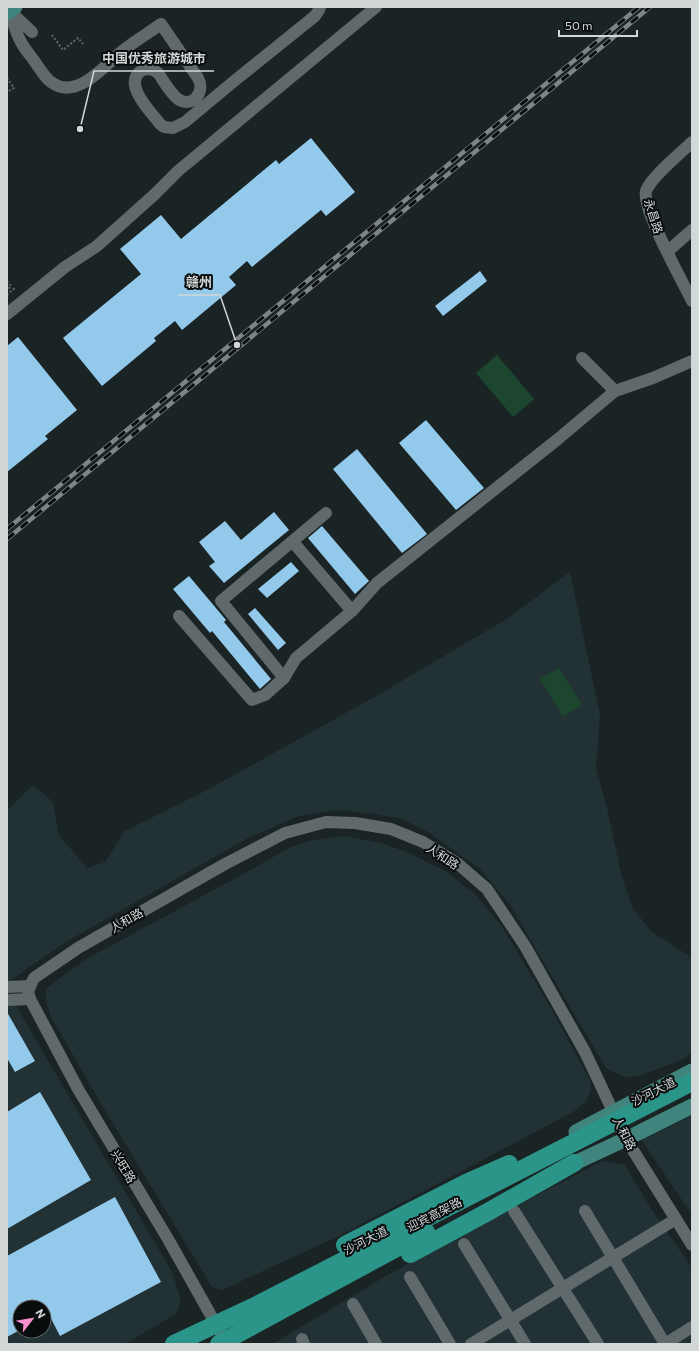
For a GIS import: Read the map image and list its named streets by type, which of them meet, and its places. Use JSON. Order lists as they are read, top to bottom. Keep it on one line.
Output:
{"streets":{"highway":["迎宾高架路"],"main road":["沙河大道"],"street":["永昌路","人和路","兴旺路"]},"crossings":[["人和路","沙河大道"],["人和路","兴旺路"],["沙河大道","兴旺路"]],"places":["中国优秀旅游城市","赣州"],"scale_bar":"50 m","north":"top right"}
